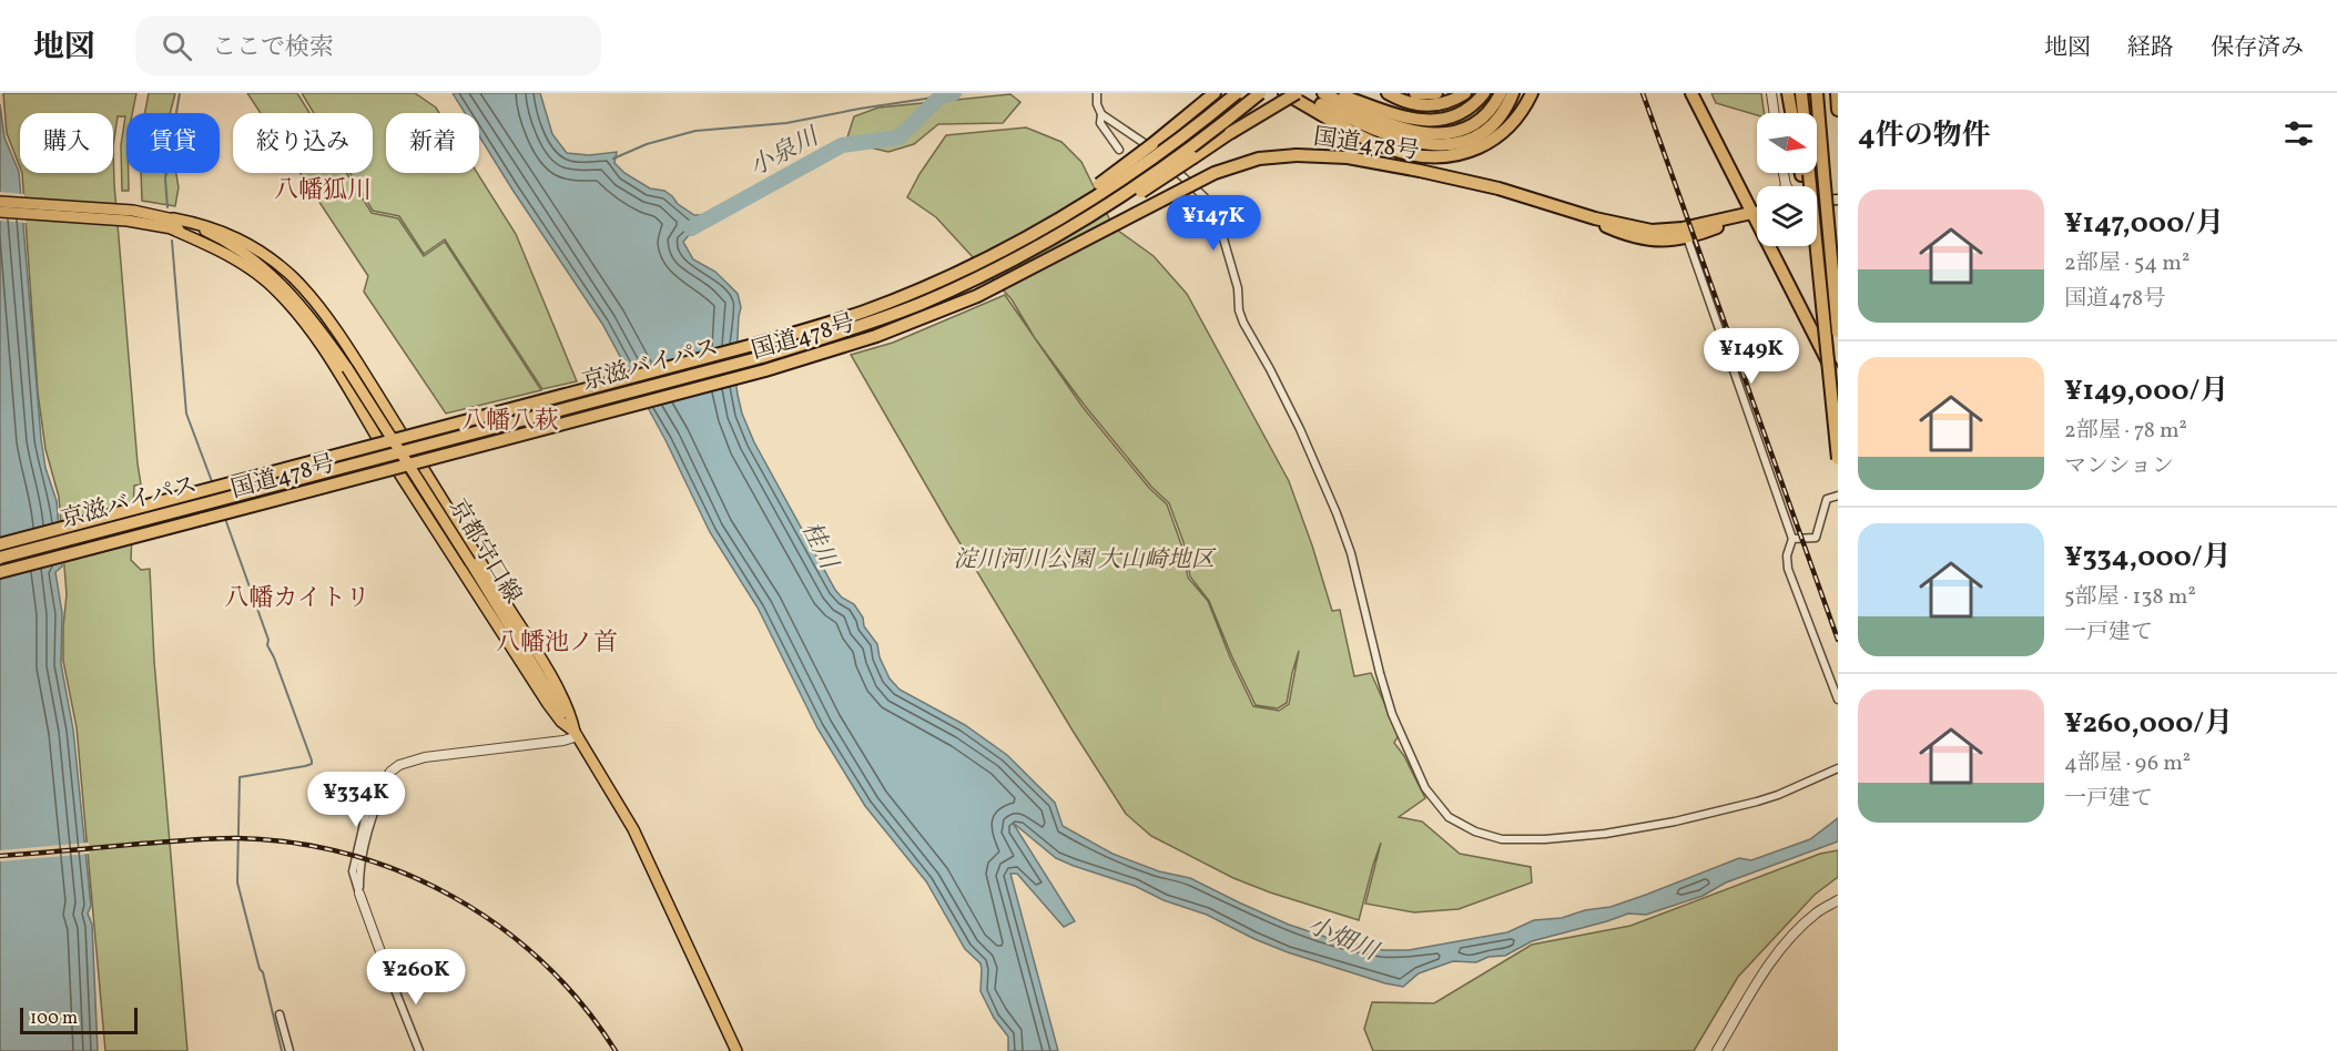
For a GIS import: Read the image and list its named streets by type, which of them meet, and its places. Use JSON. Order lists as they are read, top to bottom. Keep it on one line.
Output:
{"streets":{"highway":["国道478号","京滋バイパス"],"main road":["京都守口線"]},"crossings":[["国道478号","京都守口線"]],"districts":["八幡狐川","八幡八萩","八幡カイトリ","八幡池ノ首"],"water":["小泉川","桂川","小畑川"],"parks":["淀川河川公園 大山崎地区"],"scale_bar":"100 m","north":"right","page":{"header":"地図","search":"ここで検索","nav":["地図","経路","保存済み"],"heading":"4件の物件","chip":["購入","賃貸","絞り込み","新着"],"list":[{"name":"¥147,000/月","note":"2部屋 · 54 m² · 国道478号"},{"name":"¥149,000/月","note":"2部屋 · 78 m² · マンション"},{"name":"¥334,000/月","note":"5部屋 · 138 m² · 一戸建て"},{"name":"¥260,000/月","note":"4部屋 · 96 m² · 一戸建て"}],"price":["¥147K","¥149K","¥334K","¥260K"],"scale":"100 m"}}
